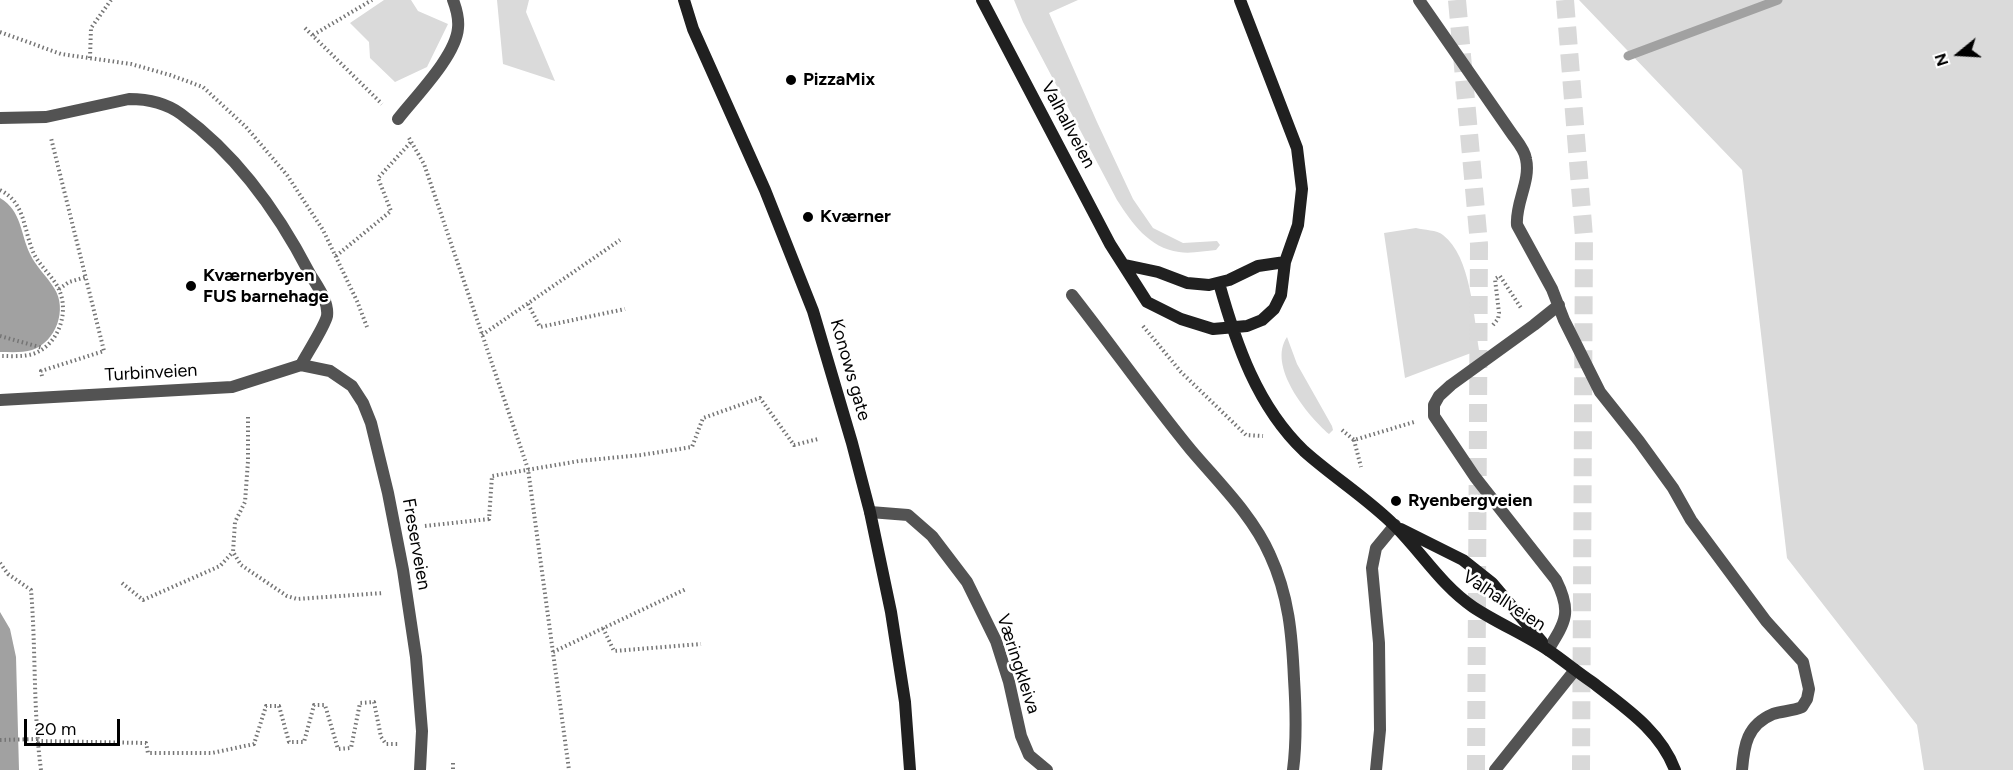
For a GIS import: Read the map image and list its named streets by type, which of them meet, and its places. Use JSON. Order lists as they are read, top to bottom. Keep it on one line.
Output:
{"streets":{"main road":["Valhallveien","Konows gate"],"street":["Turbinveien","Freserveien","Væringkleiva"]},"crossings":[["Konows gate","Væringkleiva"],["Turbinveien","Freserveien"]],"places":["PizzaMix","Kværner","Kværnerbyen FUS barnehage","Ryenbergveien"],"scale_bar":"20 m","north":"left"}
